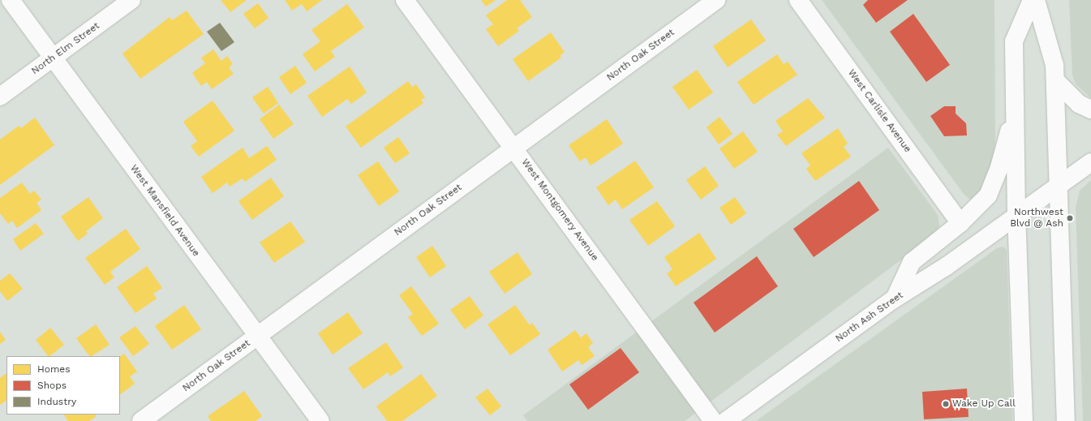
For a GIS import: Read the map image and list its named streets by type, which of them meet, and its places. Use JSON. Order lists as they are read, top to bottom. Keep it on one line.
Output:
{"streets":{"street":["North Elm Street","North Oak Street","West Carlisle Avenue","West Montgomery Avenue","West Mansfield Avenue","North Ash Street"]},"crossings":[["North Elm Street","West Mansfield Avenue"],["North Oak Street","West Montgomery Avenue"],["North Oak Street","West Mansfield Avenue"]],"places":["Northwest Blvd @ Ash","Wake Up Call"],"legend":["Homes","Shops","Industry"]}
